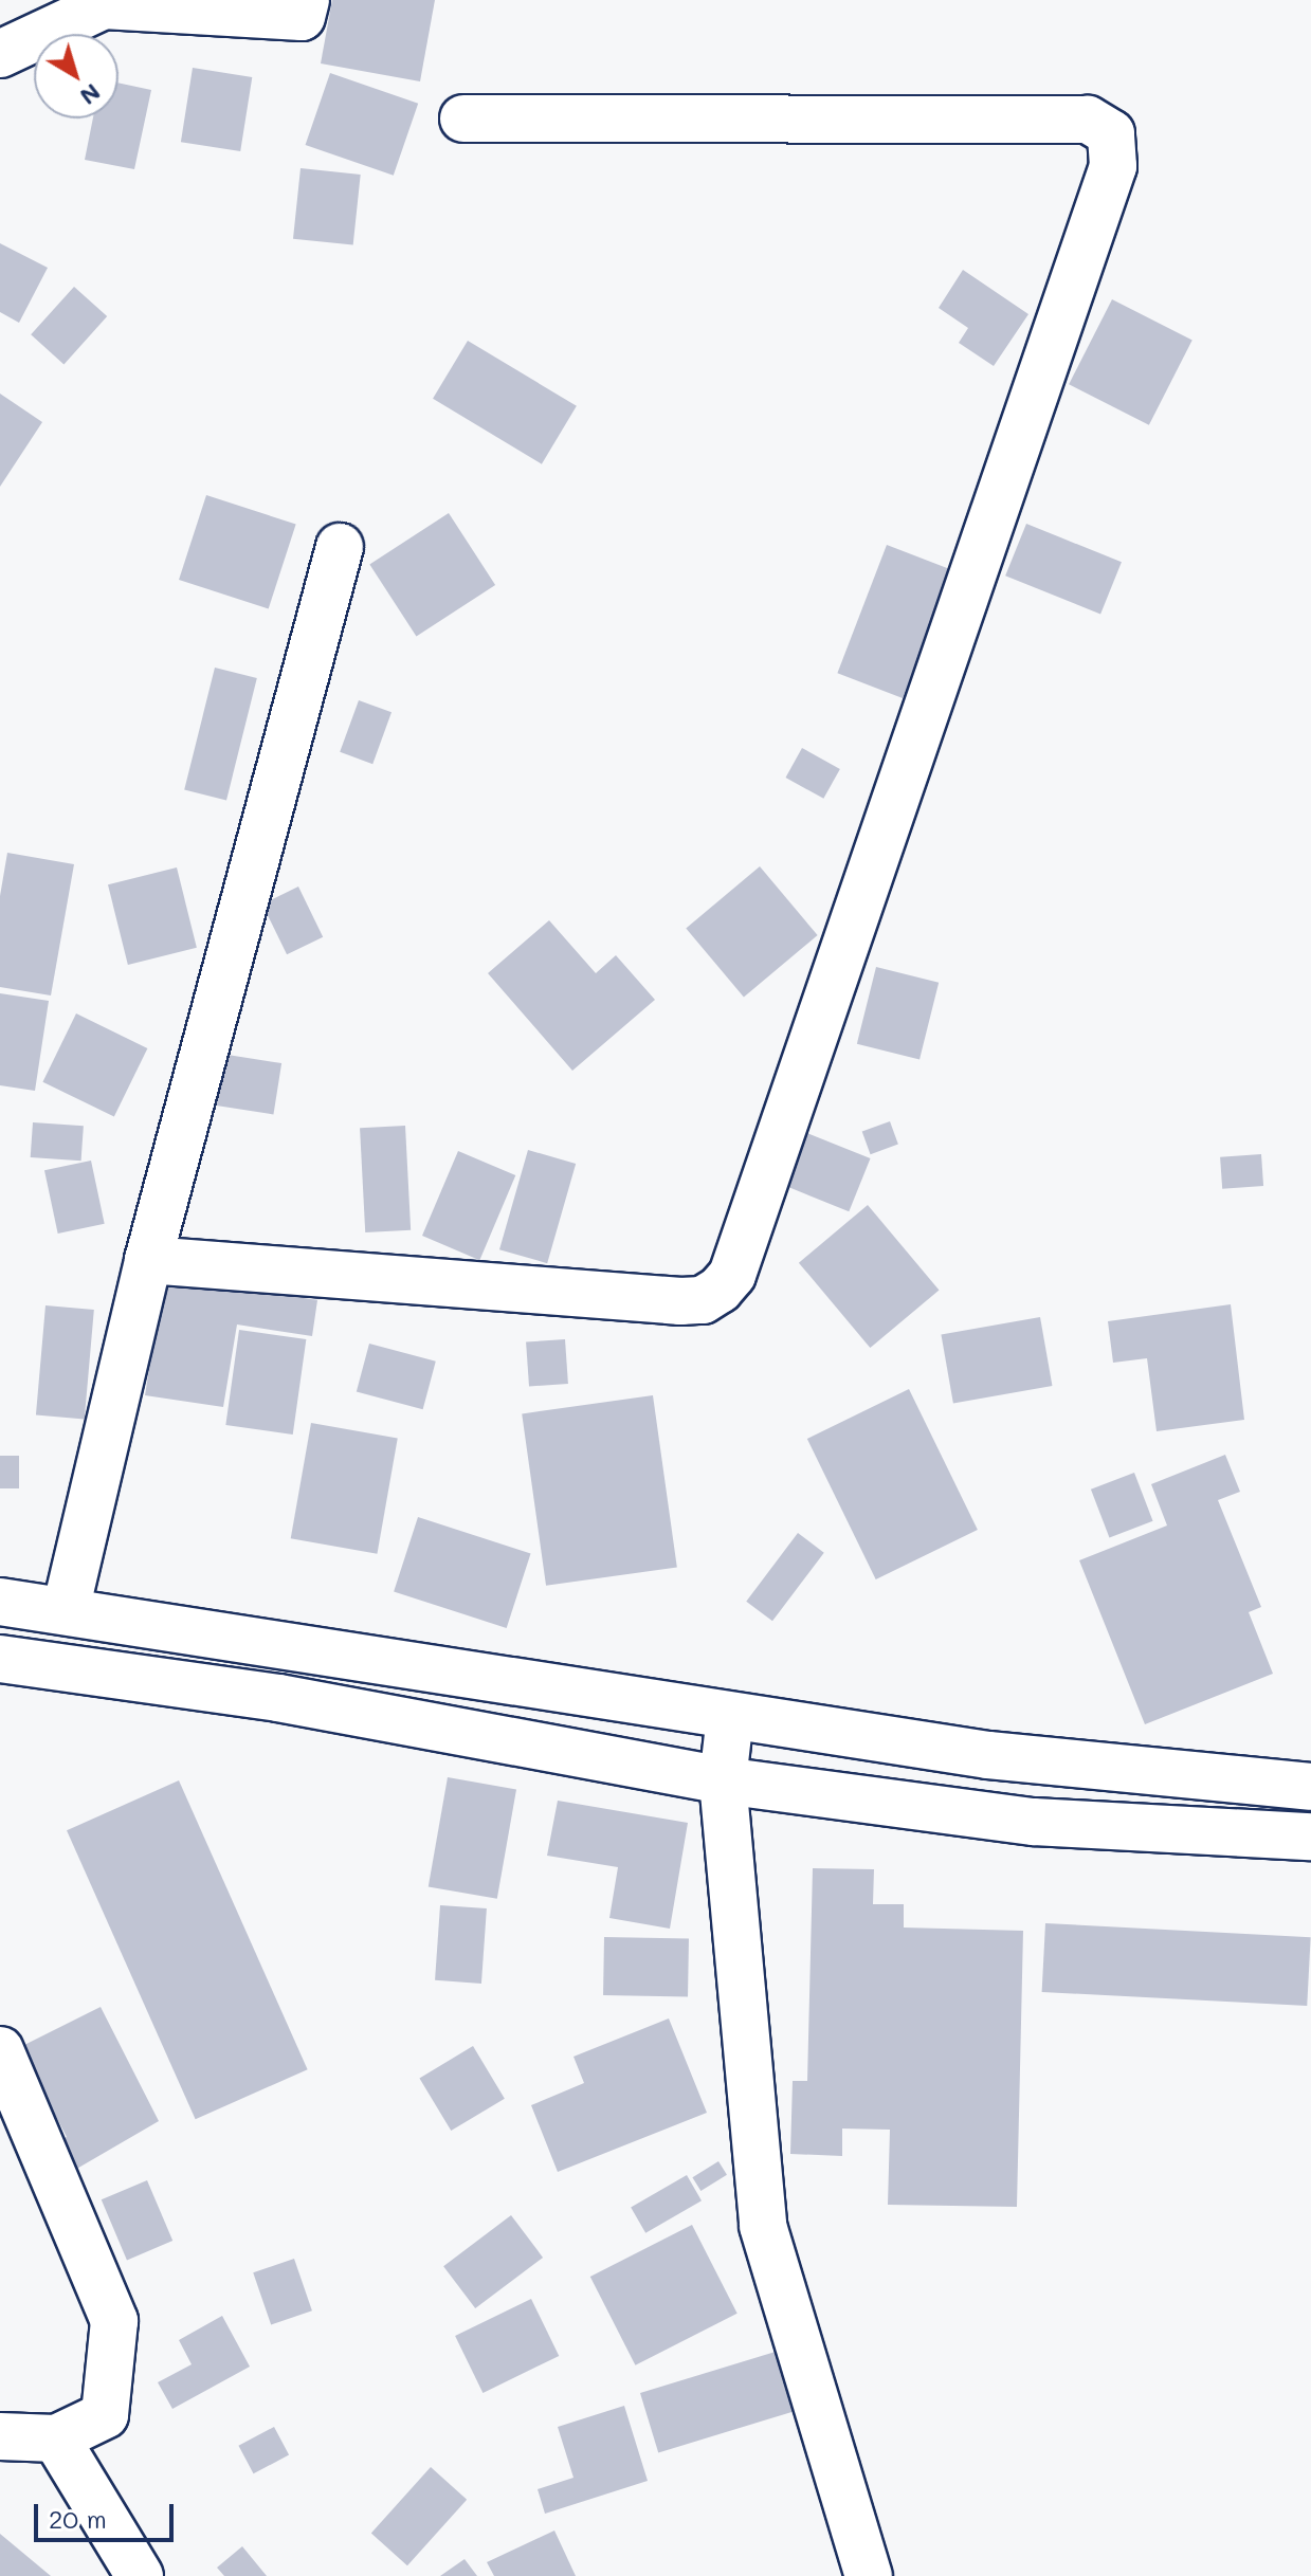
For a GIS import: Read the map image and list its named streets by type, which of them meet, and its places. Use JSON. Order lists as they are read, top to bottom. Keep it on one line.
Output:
{"scale_bar":"20 m","north":"bottom right"}
